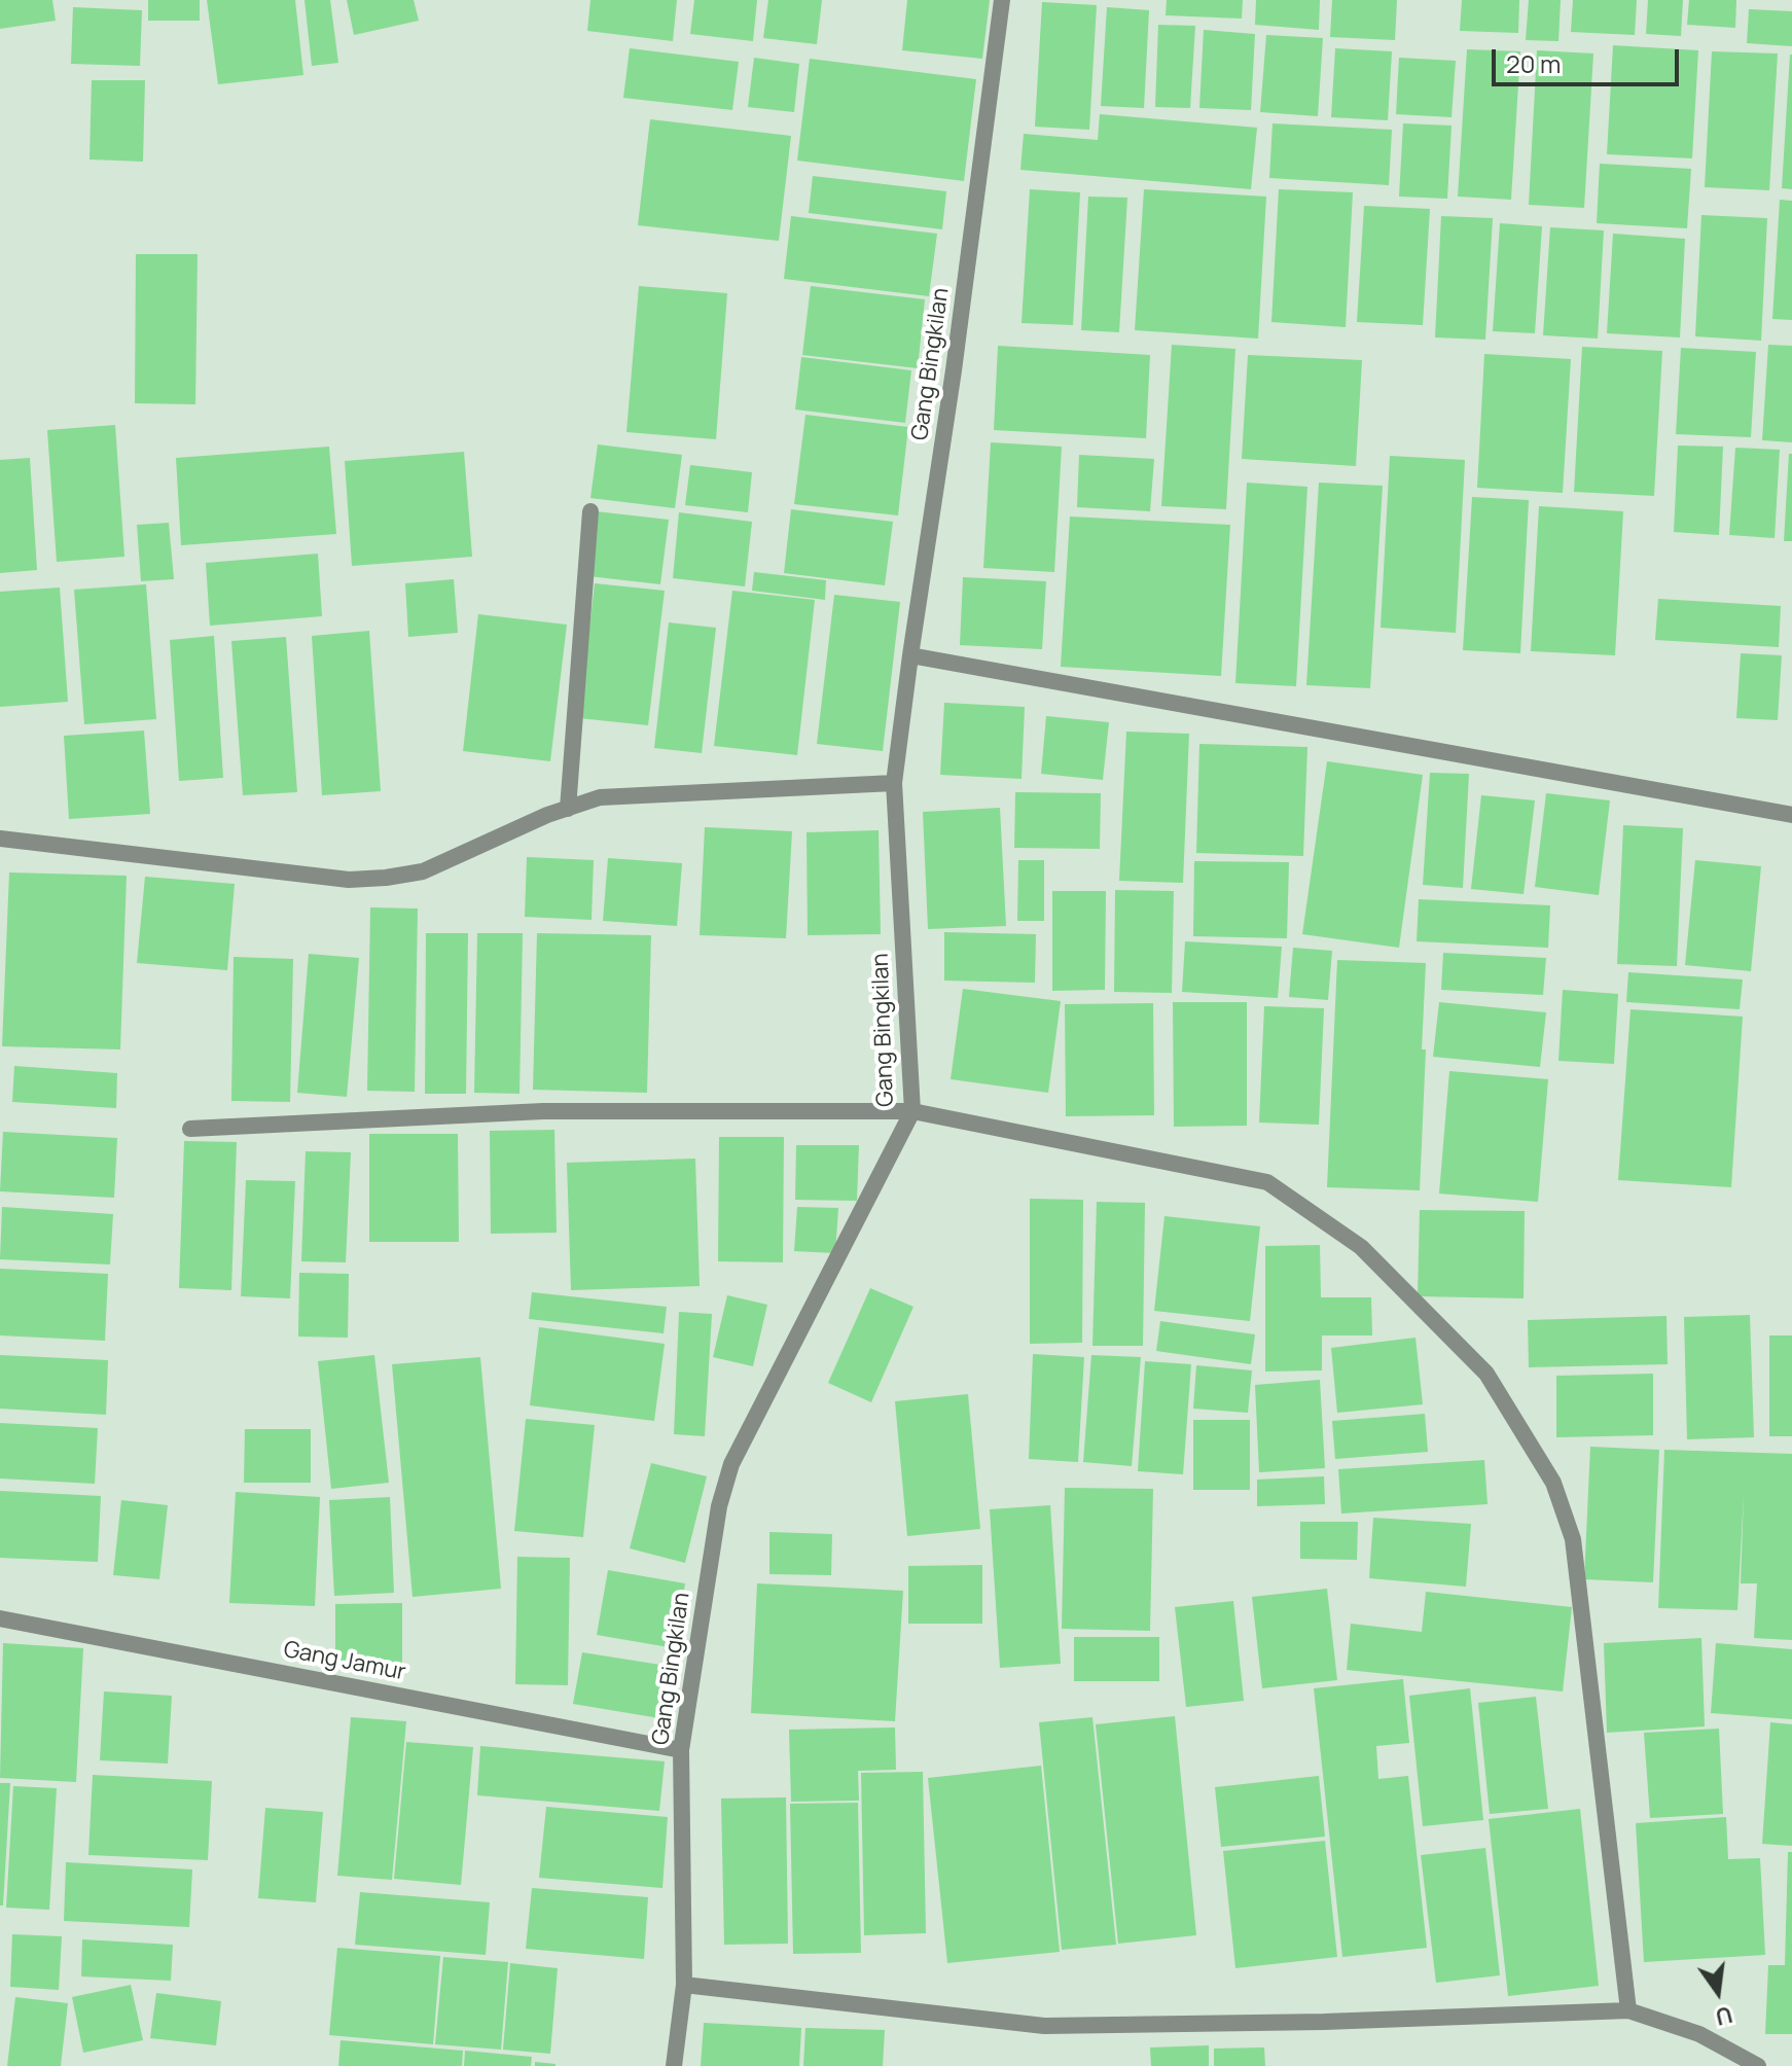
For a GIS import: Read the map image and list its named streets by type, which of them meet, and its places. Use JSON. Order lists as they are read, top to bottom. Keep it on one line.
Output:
{"streets":{"street":["Gang Bingkilan","Gang Jamur"]},"crossings":[["Gang Bingkilan","Gang Jamur"]],"scale_bar":"20 m","north":"bottom"}
